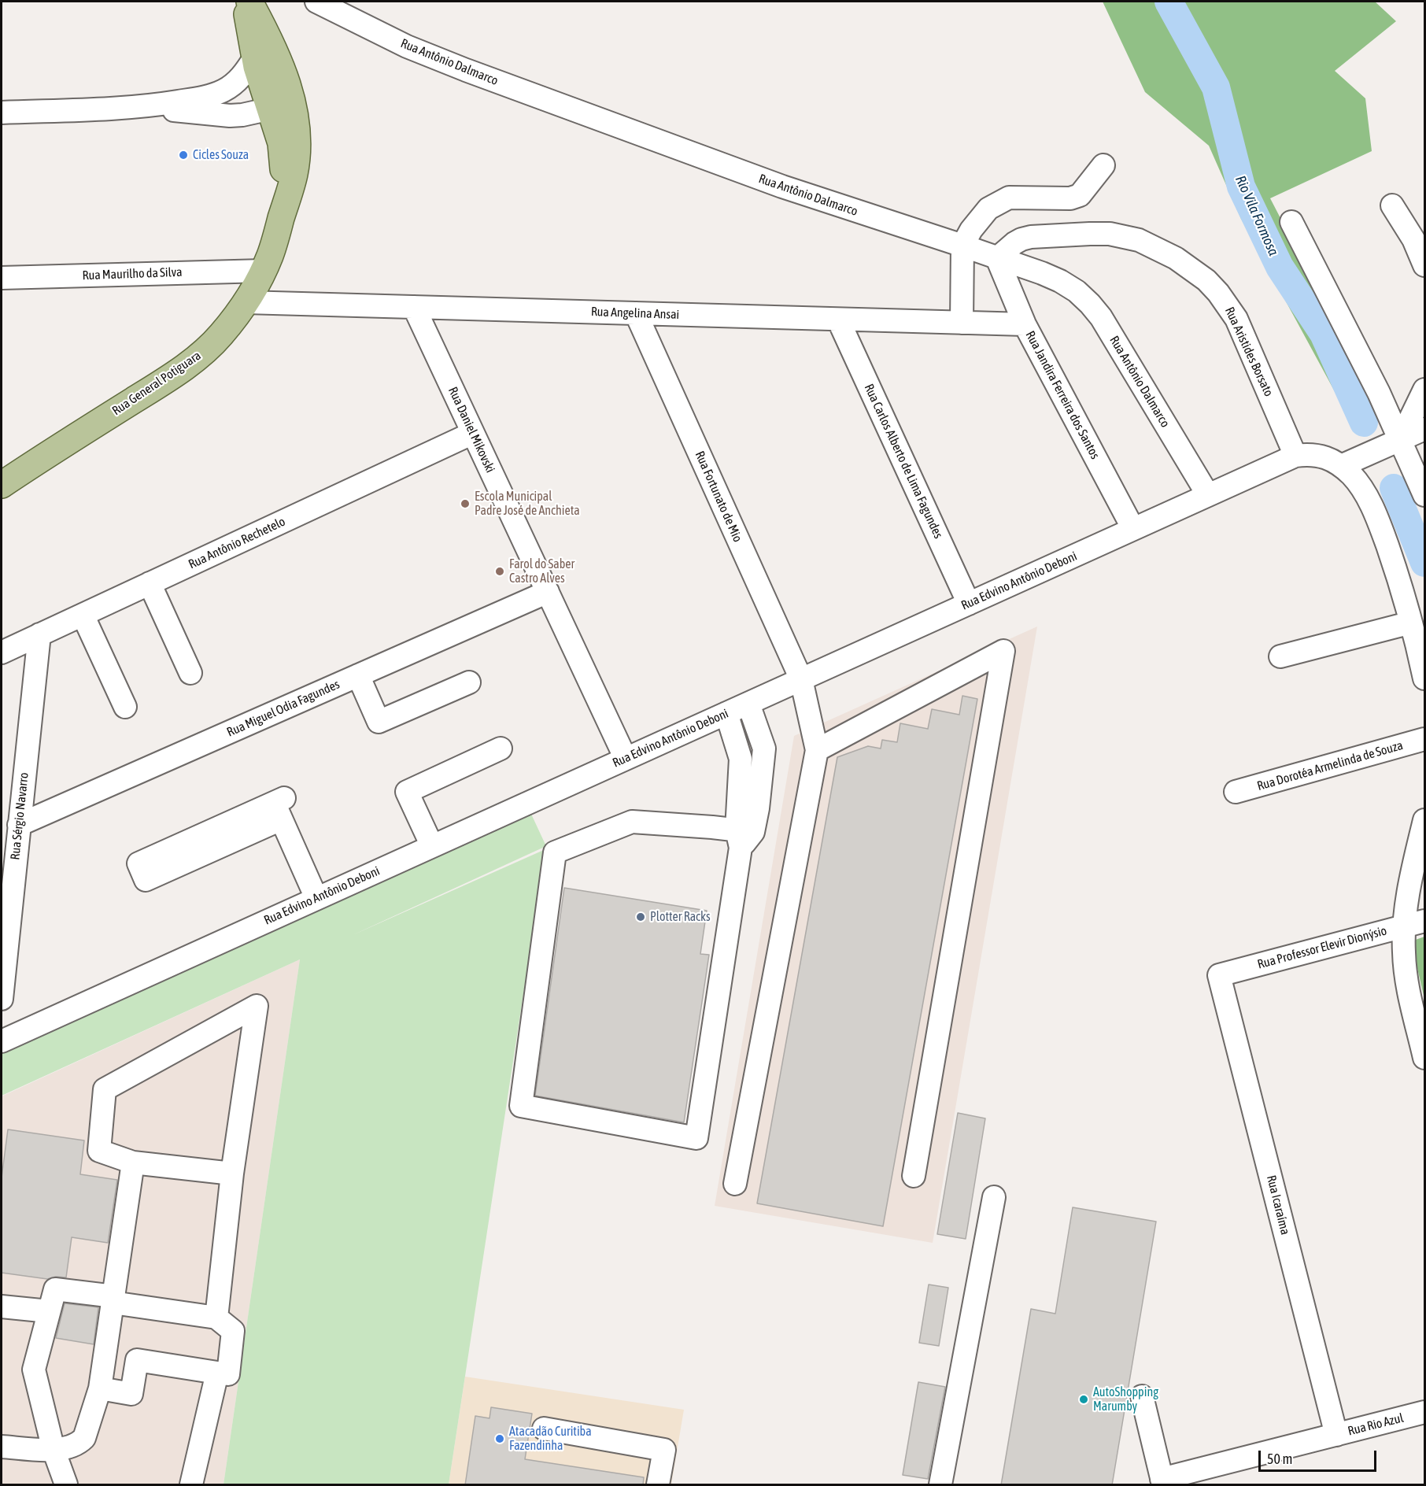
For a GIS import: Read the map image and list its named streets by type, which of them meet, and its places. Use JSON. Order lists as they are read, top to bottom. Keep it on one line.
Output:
{"streets":{"main road":["Rua General Potiguara"],"street":["Rua Antônio Dalmarco","Rua Maurilho da Silva","Rua Angelina Ansai","Rua Aristides Borsato","Rua Jandira Ferreira dos Santos","Rua Daniel Mikovski","Rua Carlos Alberto de Lima Fagundes","Rua Fortunato de Mio","Rua Antônio Rechetelo","Rua Edvino Antônio Deboni","Rua Miguel Odia Fagundes","Rua Dorotéa Armelinda de Souza","Rua Sérgio Navarro","Rua Professor Elevir Dionýsio","Rua Icaraíma","Rua Rio Azul"]},"crossings":[["Rua Antônio Dalmarco","Rua Aristides Borsato"],["Rua Antônio Dalmarco","Rua Jandira Ferreira dos Santos"],["Rua Antônio Dalmarco","Rua Edvino Antônio Deboni"],["Rua Maurilho da Silva","Rua General Potiguara"],["Rua Angelina Ansai","Rua General Potiguara"],["Rua Angelina Ansai","Rua Jandira Ferreira dos Santos"],["Rua Angelina Ansai","Rua Daniel Mikovski"],["Rua Angelina Ansai","Rua Carlos Alberto de Lima Fagundes"],["Rua Angelina Ansai","Rua Fortunato de Mio"],["Rua Aristides Borsato","Rua Jandira Ferreira dos Santos"],["Rua Aristides Borsato","Rua Edvino Antônio Deboni"],["Rua Jandira Ferreira dos Santos","Rua Edvino Antônio Deboni"],["Rua Daniel Mikovski","Rua Antônio Rechetelo"],["Rua Daniel Mikovski","Rua Edvino Antônio Deboni"],["Rua Daniel Mikovski","Rua Miguel Odia Fagundes"],["Rua Carlos Alberto de Lima Fagundes","Rua Edvino Antônio Deboni"],["Rua Fortunato de Mio","Rua Edvino Antônio Deboni"],["Rua Antônio Rechetelo","Rua Sérgio Navarro"],["Rua Miguel Odia Fagundes","Rua Sérgio Navarro"],["Rua Professor Elevir Dionýsio","Rua Icaraíma"],["Rua Icaraíma","Rua Rio Azul"]],"water":["Rio Vila Formosa"],"places":["Cicles Souza","Escola Municipal Padre José de Anchieta","Farol do Saber Castro Alves","Plotter Racks","AutoShopping Marumby","Atacadão Curitiba Fazendinha"],"scale_bar":"50 m"}
